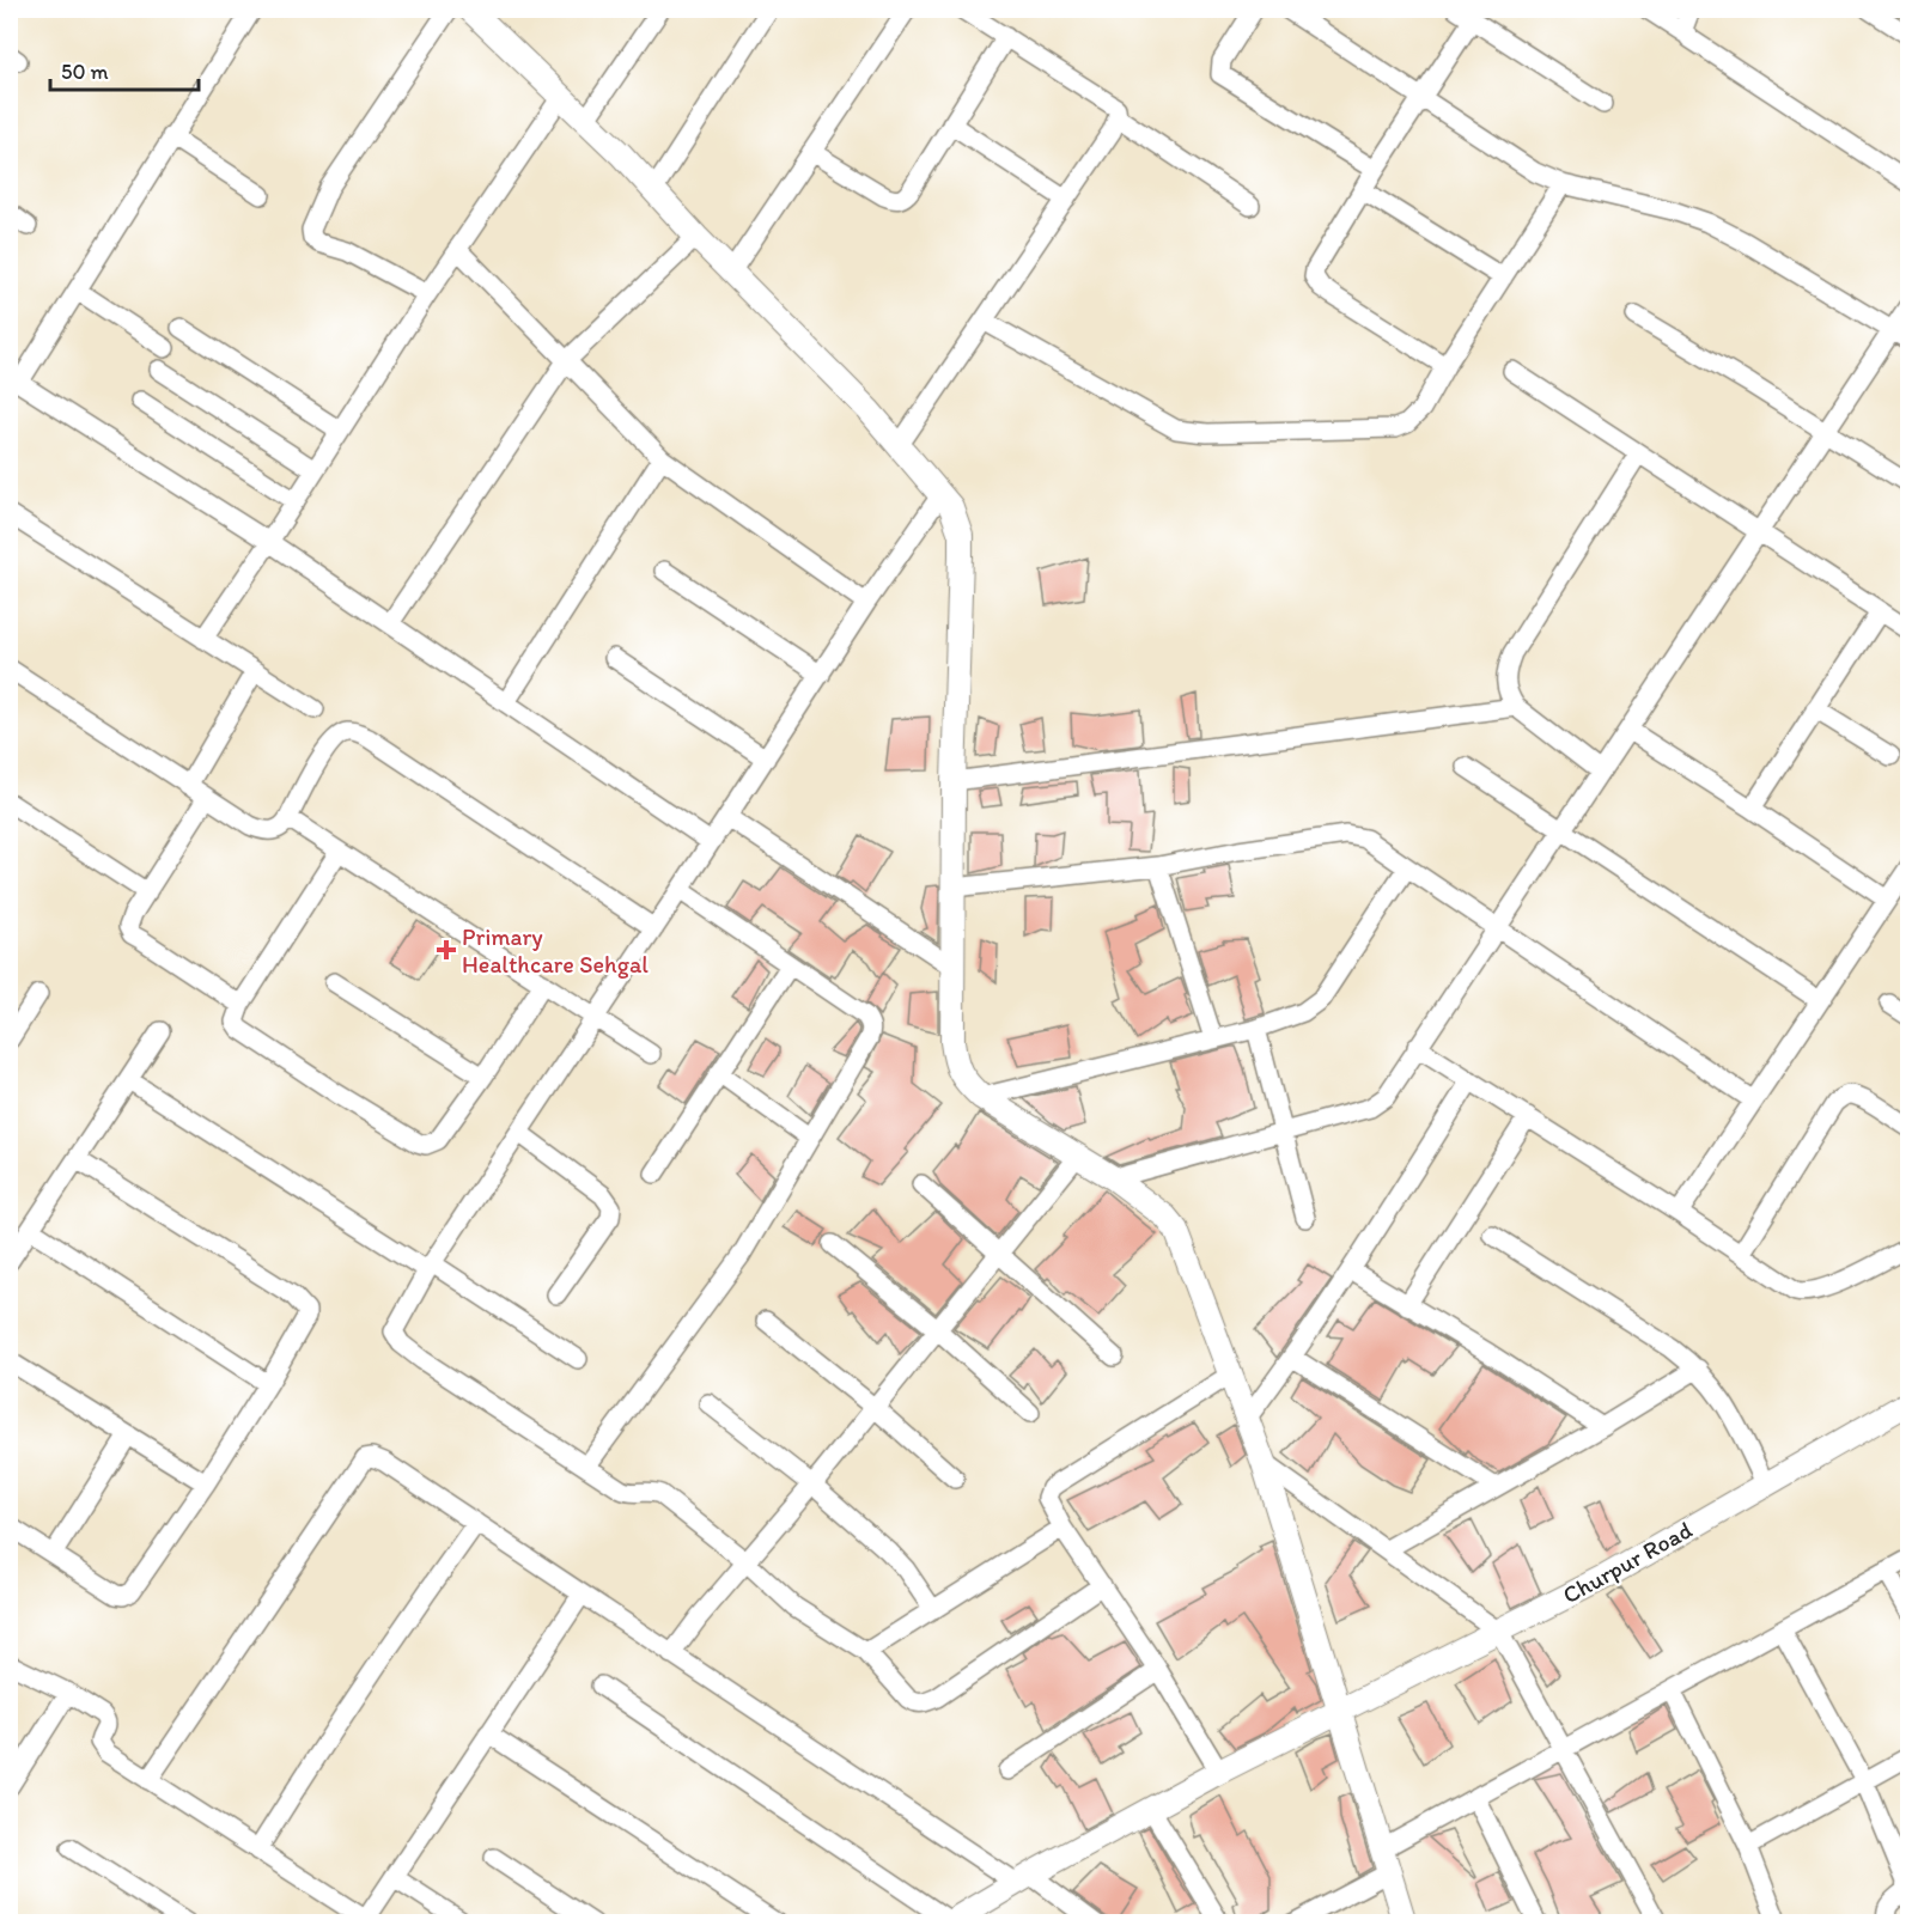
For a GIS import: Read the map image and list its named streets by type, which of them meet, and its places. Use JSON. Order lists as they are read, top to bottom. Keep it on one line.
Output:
{"streets":{"street":["Churpur Road"]},"places":{"health":["Primary Healthcare Sehgal"]},"scale_bar":"50 m"}
